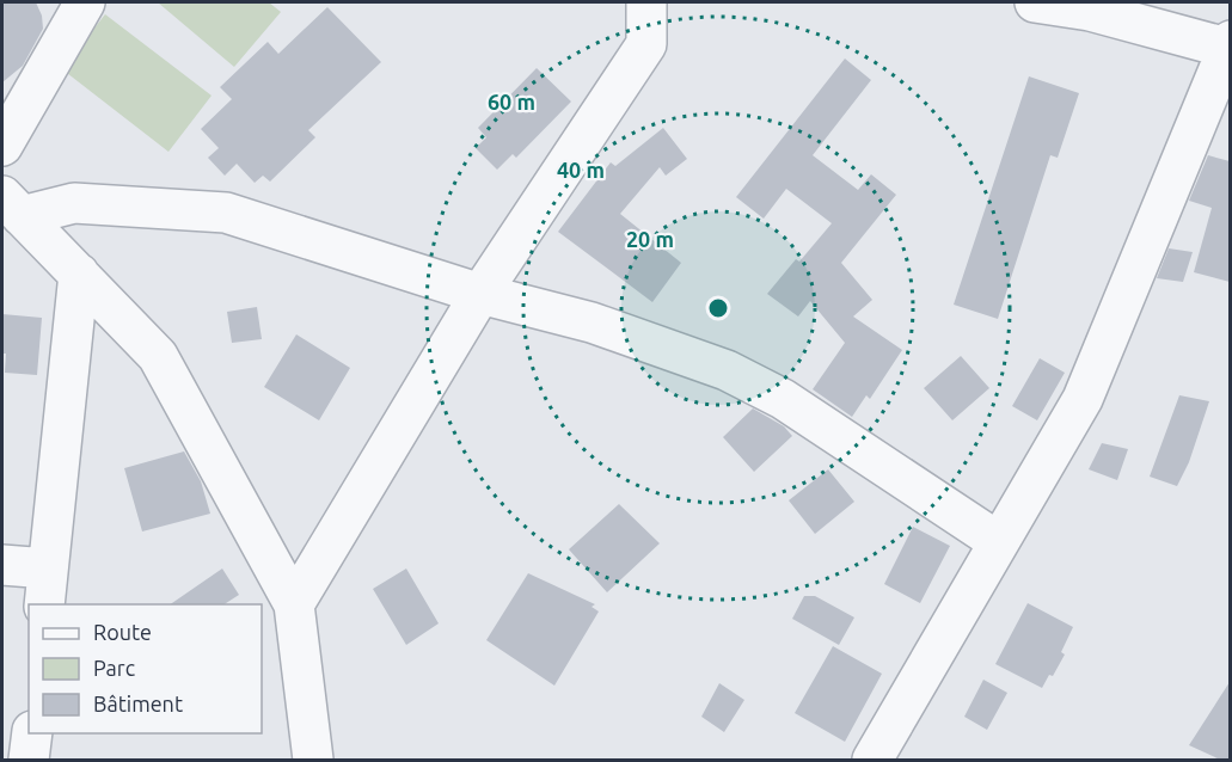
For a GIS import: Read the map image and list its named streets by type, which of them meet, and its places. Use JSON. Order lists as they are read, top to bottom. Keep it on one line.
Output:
{"legend":["Route","Parc","Bâtiment"],"rings":["60 m","40 m","20 m"]}
